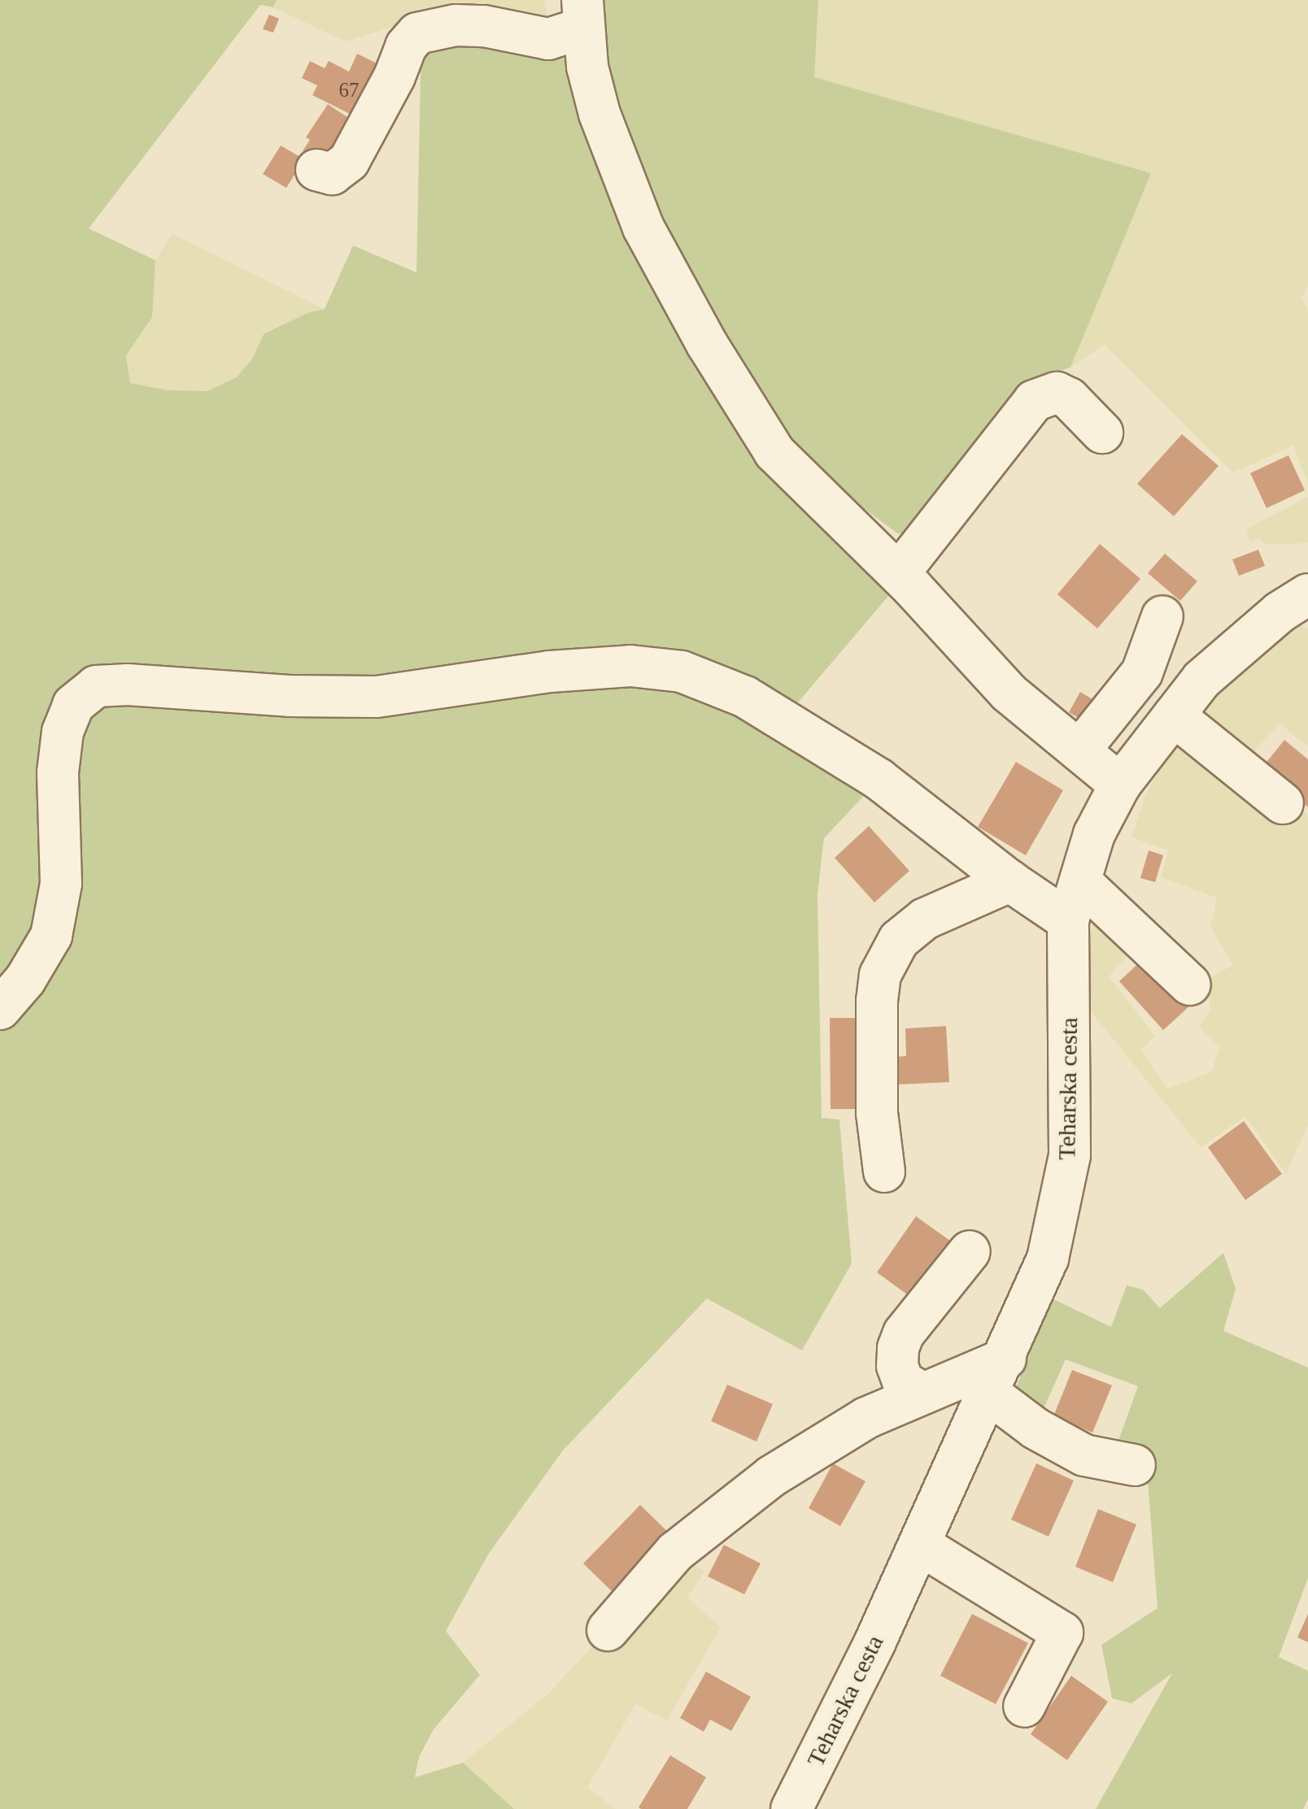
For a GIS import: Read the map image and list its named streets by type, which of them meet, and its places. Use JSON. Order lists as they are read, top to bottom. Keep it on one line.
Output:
{"streets":{"street":["Teharska cesta"]},"house_numbers":["67"]}
